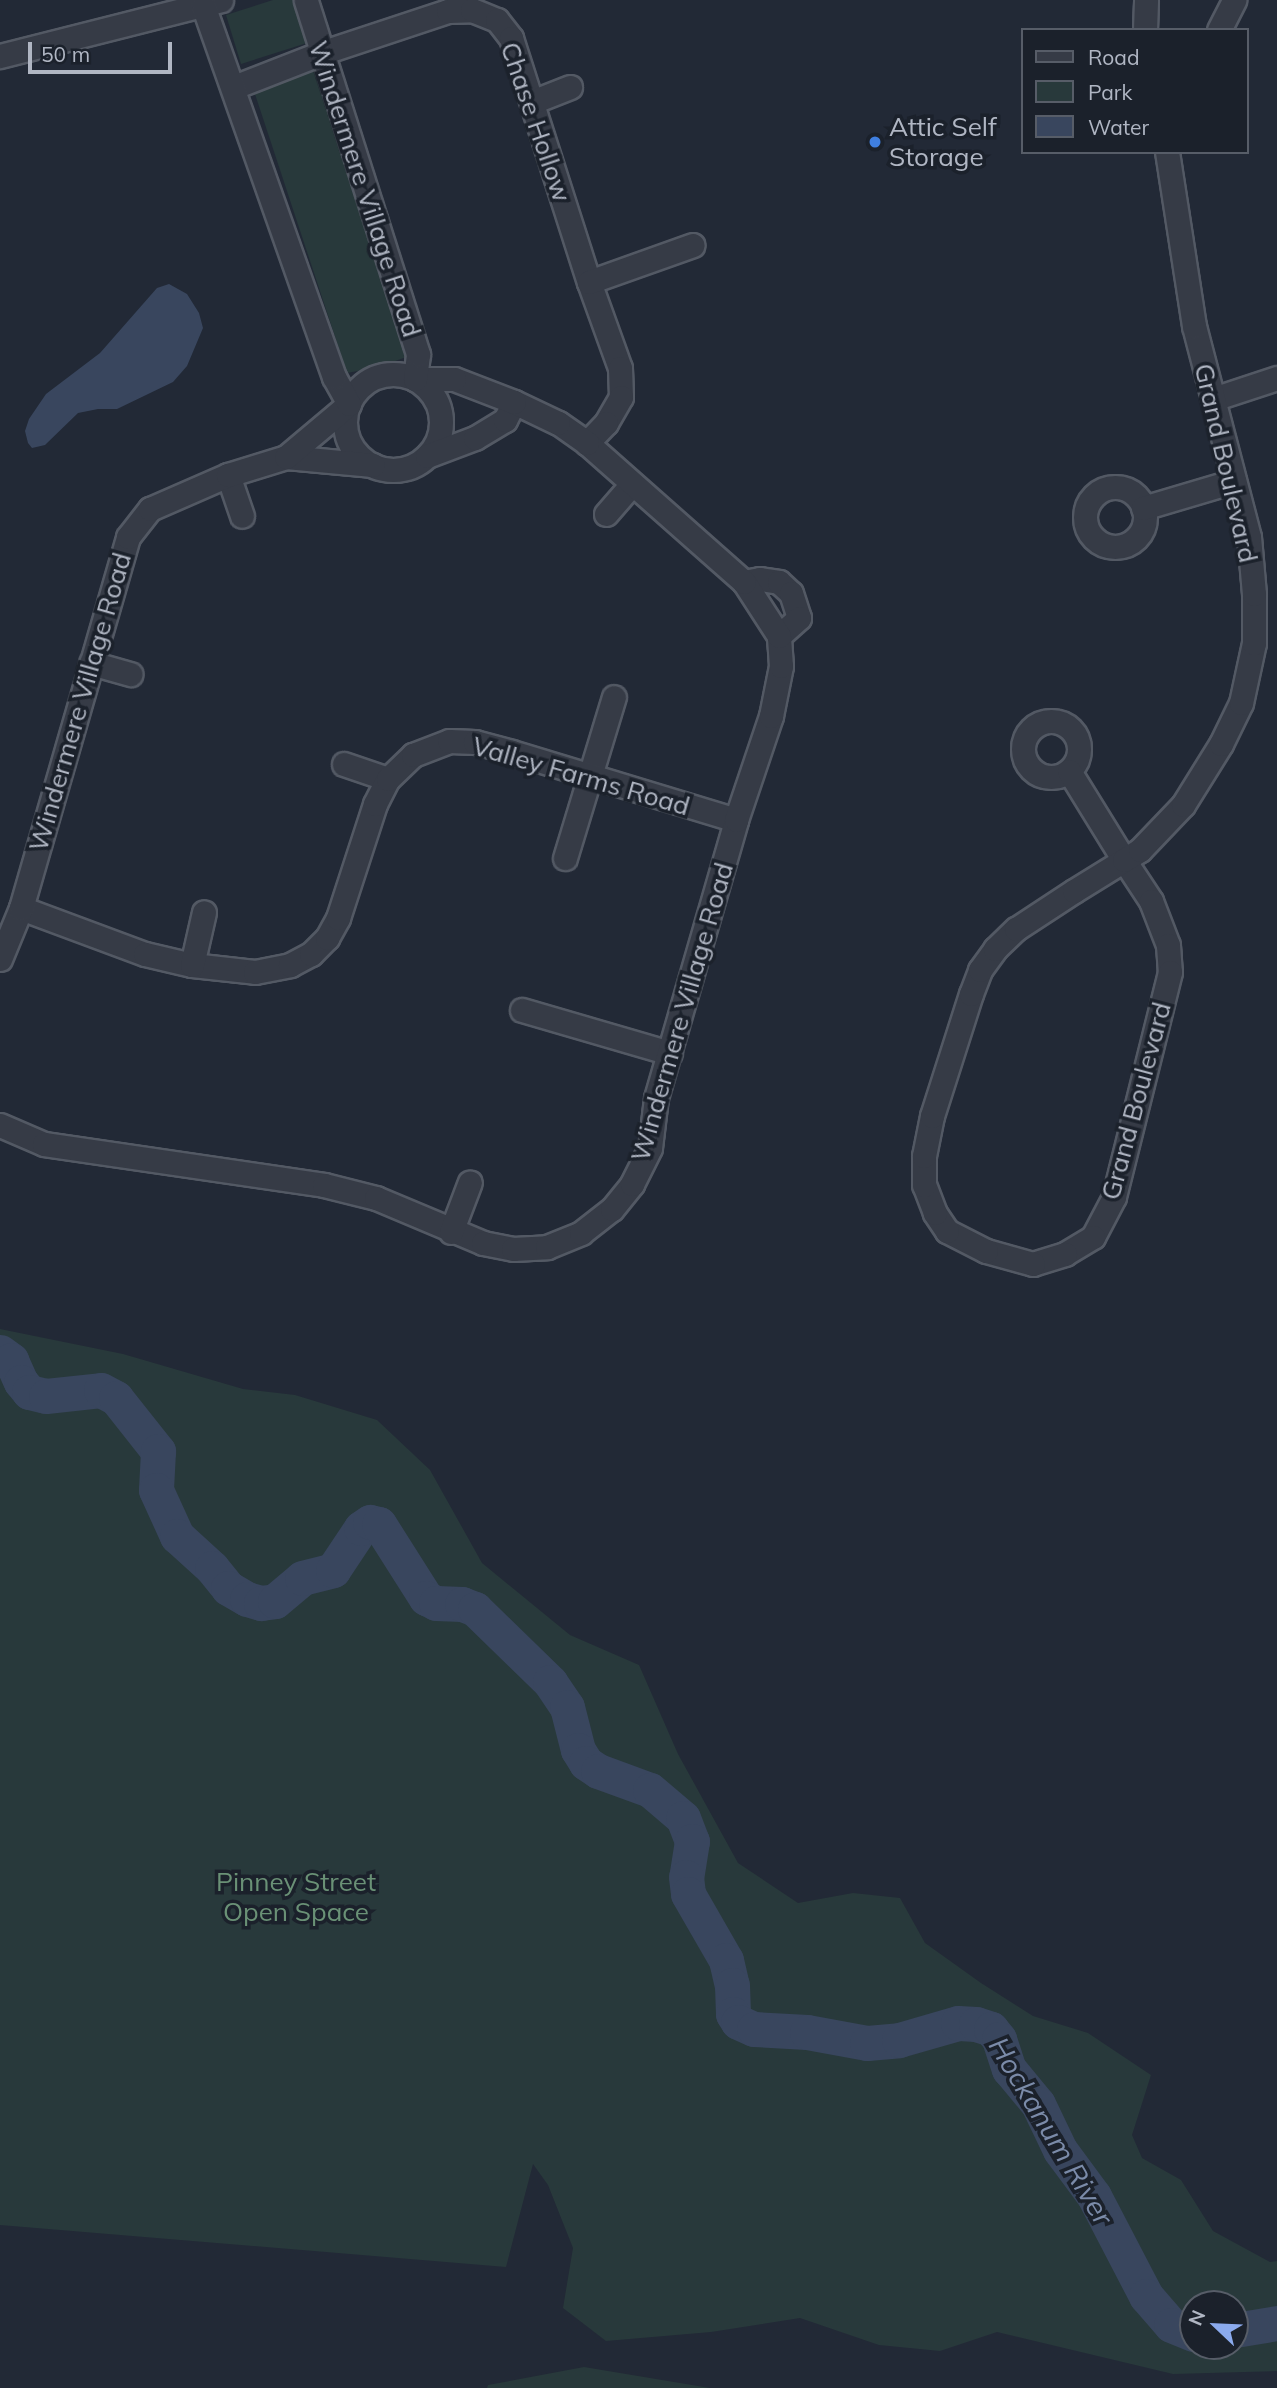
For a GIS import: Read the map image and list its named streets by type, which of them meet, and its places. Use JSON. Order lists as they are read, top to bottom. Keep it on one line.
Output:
{"streets":{"street":["Chase Hollow","Windermere Village Road","Grand Boulevard","Valley Farms Road"]},"crossings":[["Chase Hollow","Windermere Village Road"],["Windermere Village Road","Valley Farms Road"]],"water":["Hockanum River"],"parks":["Pinney Street Open Space"],"places":["Attic Self Storage"],"legend":["Road","Park","Water"],"scale_bar":"50 m","north":"top left"}
